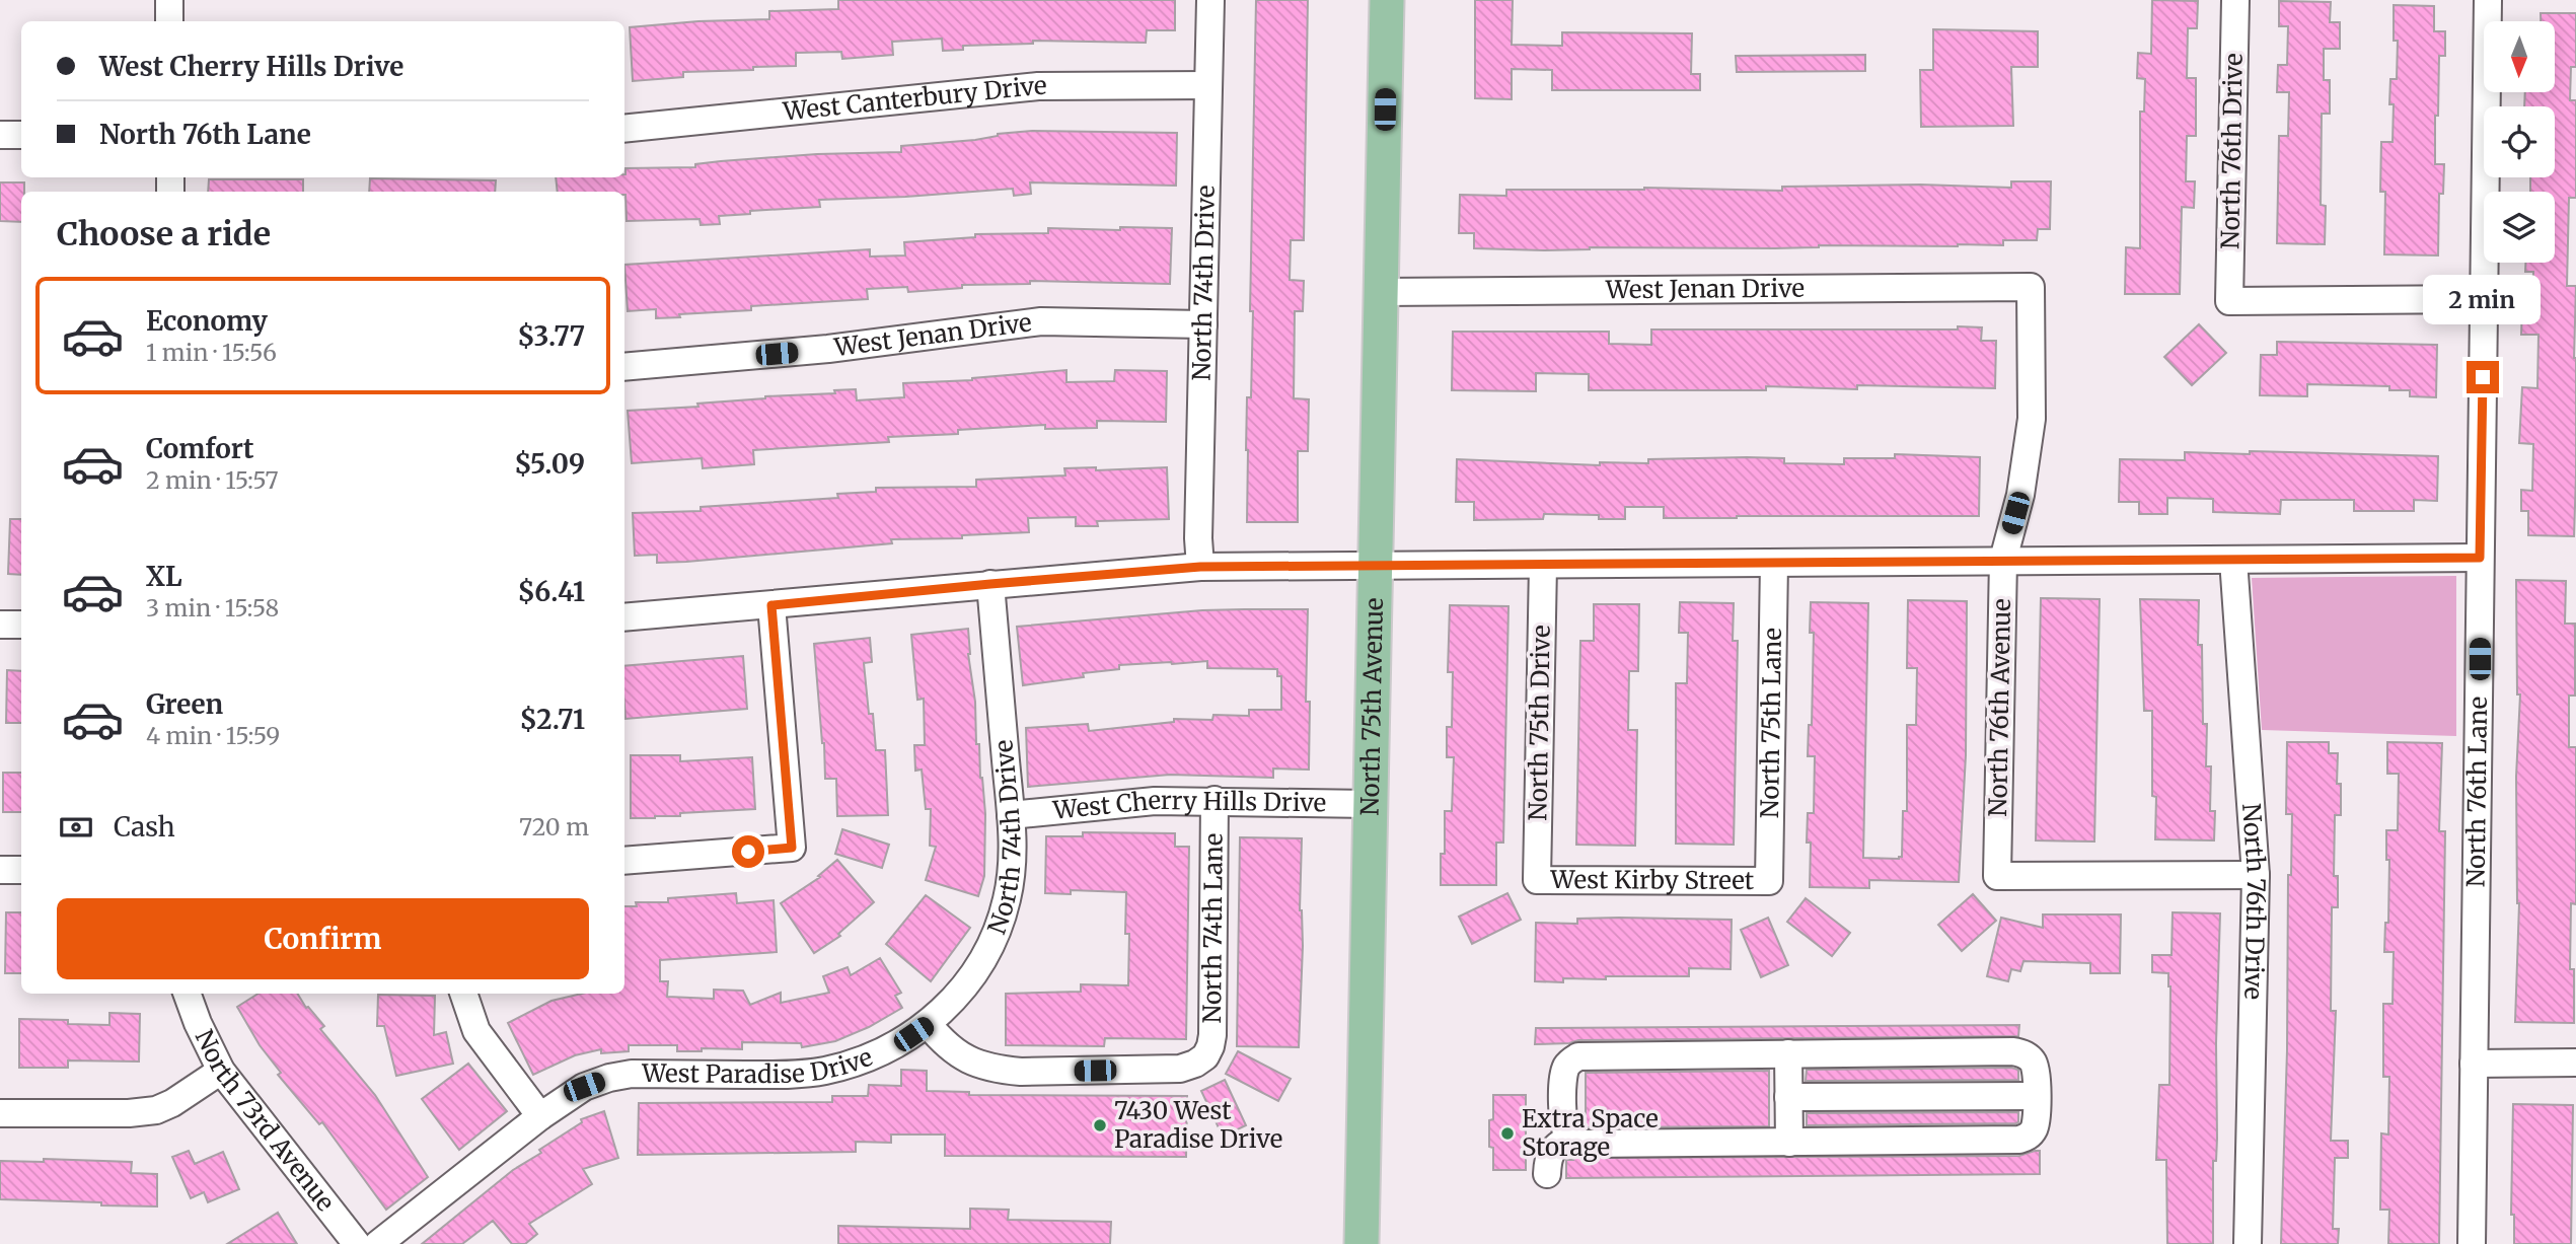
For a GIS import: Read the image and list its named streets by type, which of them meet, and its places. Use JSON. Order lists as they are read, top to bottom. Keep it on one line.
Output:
{"streets":{"main road":["North 75th Avenue"],"street":["West Canterbury Drive","North 76th Drive","North 74th Drive","West Jenan Drive","North 76th Avenue","North 75th Lane","North 75th Drive","North 76th Lane","West Cherry Hills Drive","West Kirby Street","North 74th Lane","West Paradise Drive","North 73rd Avenue"]},"crossings":[["West Canterbury Drive","North 74th Drive"],["North 76th Drive","North 76th Avenue"],["North 76th Drive","North 76th Lane"],["North 74th Drive","West Jenan Drive"],["North 74th Drive","West Cherry Hills Drive"],["North 74th Drive","North 74th Lane"],["North 74th Drive","West Paradise Drive"],["West Jenan Drive","North 75th Avenue"],["West Jenan Drive","North 76th Avenue"],["North 75th Avenue","West Cherry Hills Drive"],["North 75th Lane","West Kirby Street"],["North 75th Drive","West Kirby Street"],["West Cherry Hills Drive","North 74th Lane"],["North 74th Lane","West Paradise Drive"]],"places":["7430 West Paradise Drive","Extra Space Storage"],"north":"bottom","page":{"banner":["West Cherry Hills Drive","North 76th Lane"],"heading":"Choose a ride","bubble":"2 min","list":[{"name":"Economy","note":"1 min · 15:56","value":"$3.77"},{"name":"Comfort","note":"2 min · 15:57","value":"$5.09"},{"name":"XL","note":"3 min · 15:58","value":"$6.41"},{"name":"Green","note":"4 min · 15:59","value":"$2.71"}],"pay":["Cash","720 m"],"buttons":"Confirm"}}
